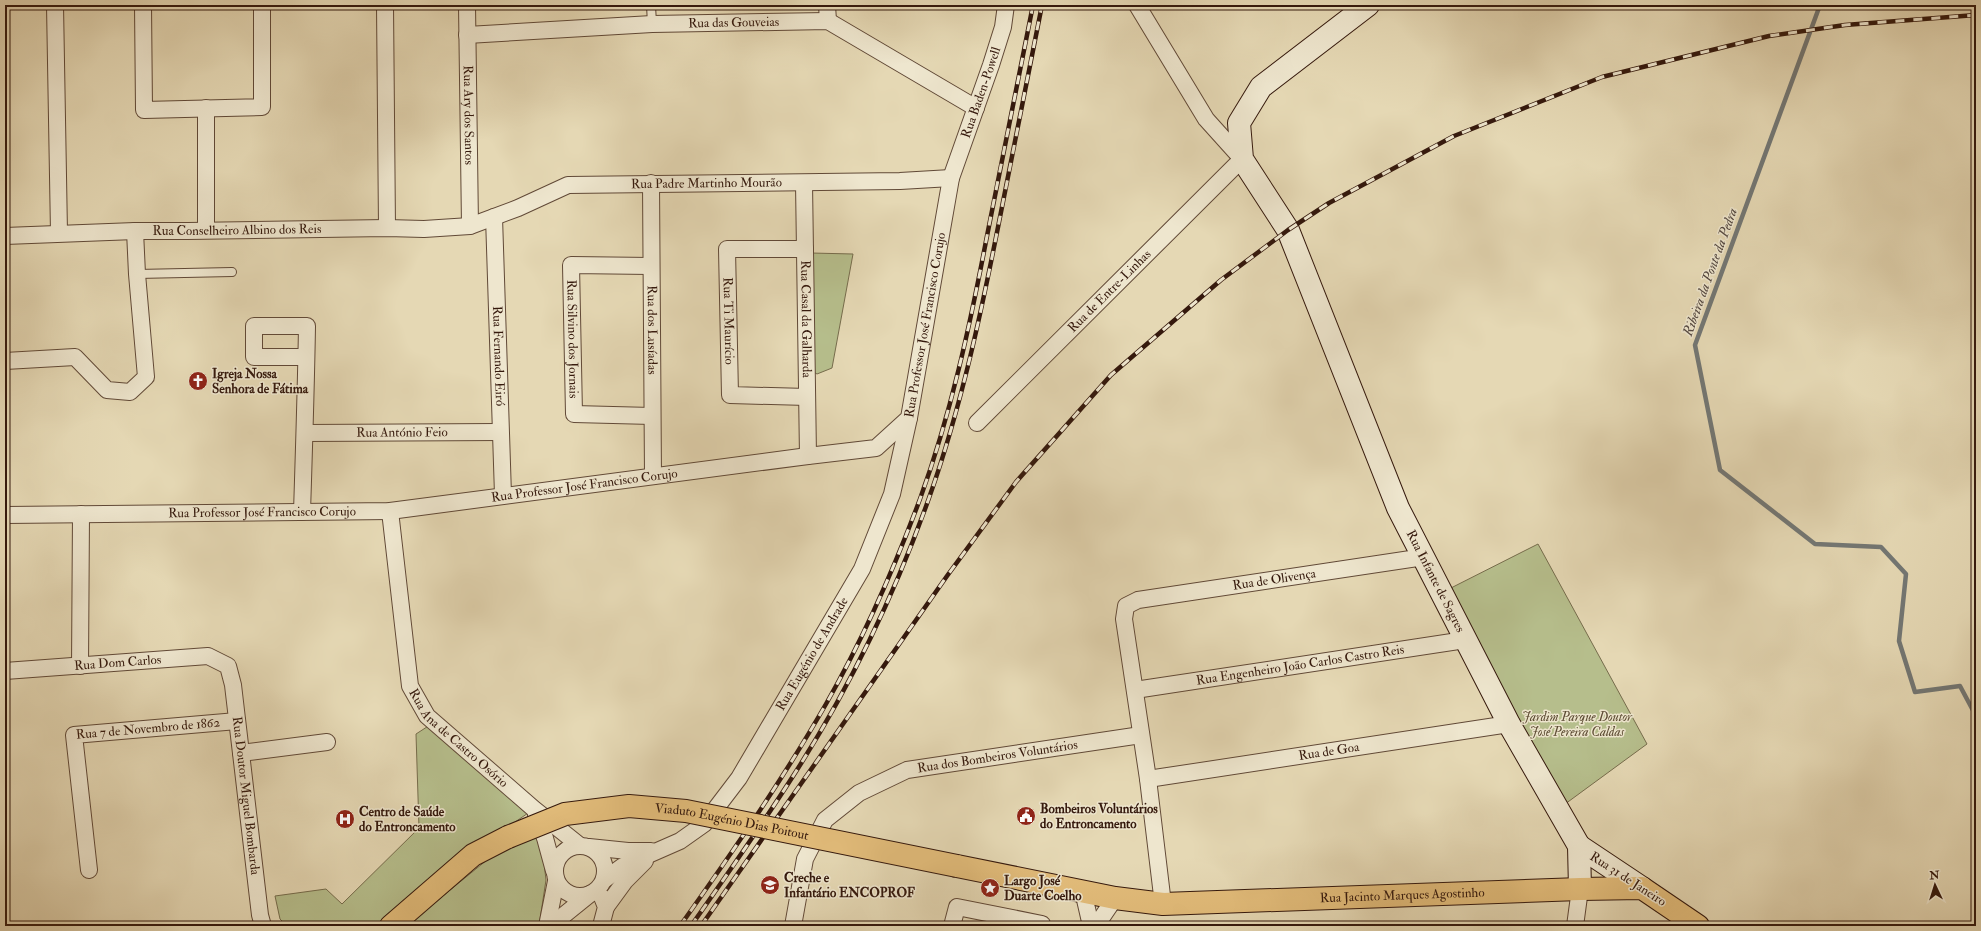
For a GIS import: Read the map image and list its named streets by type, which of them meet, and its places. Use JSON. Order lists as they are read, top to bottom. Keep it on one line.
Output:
{"streets":{"main road":["Viaduto Eugénio Dias Poitout","Rua 31 de Janeiro","Rua Jacinto Marques Agostinho"],"street":["Rua das Gouveias","Rua Baden-Powell","Rua Ary dos Santos","Rua Padre Martinho Mourão","Rua Conselheiro Albino dos Reis","Rua de Entre-Linhas","Rua Casal da Galharda","Rua Ti Maurício","Rua Professor José Francisco Corujo","Rua dos Lusíadas","Rua Silvino dos Jornais","Rua Fernando Eiró","Rua António Feio","Rua de Olivença","Rua Infante de Sagres","Rua Eugénio de Andrade","Rua Dom Carlos","Rua Engenheiro João Carlos Castro Reis","Rua 7 de Novembro de 1862","Rua Ana de Castro Osório","Rua de Goa","Rua dos Bombeiros Voluntários","Rua Doutor Miguel Bombarda"]},"crossings":[["Rua das Gouveias","Rua Baden-Powell"],["Rua das Gouveias","Rua Ary dos Santos"],["Rua Baden-Powell","Rua Padre Martinho Mourão"],["Rua Baden-Powell","Rua Professor José Francisco Corujo"],["Rua Ary dos Santos","Rua Padre Martinho Mourão"],["Rua Ary dos Santos","Rua Conselheiro Albino dos Reis"],["Rua Padre Martinho Mourão","Rua Conselheiro Albino dos Reis"],["Rua Padre Martinho Mourão","Rua Casal da Galharda"],["Rua Padre Martinho Mourão","Rua Professor José Francisco Corujo"],["Rua Padre Martinho Mourão","Rua dos Lusíadas"],["Rua Padre Martinho Mourão","Rua Fernando Eiró"],["Rua de Entre-Linhas","Rua Infante de Sagres"],["Rua Casal da Galharda","Rua Ti Maurício"],["Rua Casal da Galharda","Rua Professor José Francisco Corujo"],["Rua Professor José Francisco Corujo","Rua dos Lusíadas"],["Rua Professor José Francisco Corujo","Rua Fernando Eiró"],["Rua Professor José Francisco Corujo","Rua Eugénio de Andrade"],["Rua Professor José Francisco Corujo","Rua Ana de Castro Osório"],["Rua dos Lusíadas","Rua Silvino dos Jornais"],["Rua Fernando Eiró","Rua António Feio"],["Rua de Olivença","Rua Infante de Sagres"],["Rua de Olivença","Rua Engenheiro João Carlos Castro Reis"],["Rua Infante de Sagres","Rua Engenheiro João Carlos Castro Reis"],["Rua Infante de Sagres","Rua de Goa"],["Rua Infante de Sagres","Rua 31 de Janeiro"],["Rua Infante de Sagres","Rua Jacinto Marques Agostinho"],["Rua Eugénio de Andrade","Rua Ana de Castro Osório"],["Rua Dom Carlos","Rua Doutor Miguel Bombarda"],["Rua 7 de Novembro de 1862","Rua Doutor Miguel Bombarda"],["Viaduto Eugénio Dias Poitout","Rua Jacinto Marques Agostinho"],["Rua 31 de Janeiro","Rua Jacinto Marques Agostinho"]],"water":["Ribeira da Ponte da Pedra"],"parks":["Jardim Parque Doutor José Pereira Caldas"],"places":{"church":["Igreja Nossa Senhora de Fátima"],"public building":["Bombeiros Voluntários do Entroncamento"],"hospital":["Centro de Saúde do Entroncamento"],"school or university":["Creche e Infantário ENCOPROF"],"place":["Largo José Duarte Coelho"]},"north":"top"}
